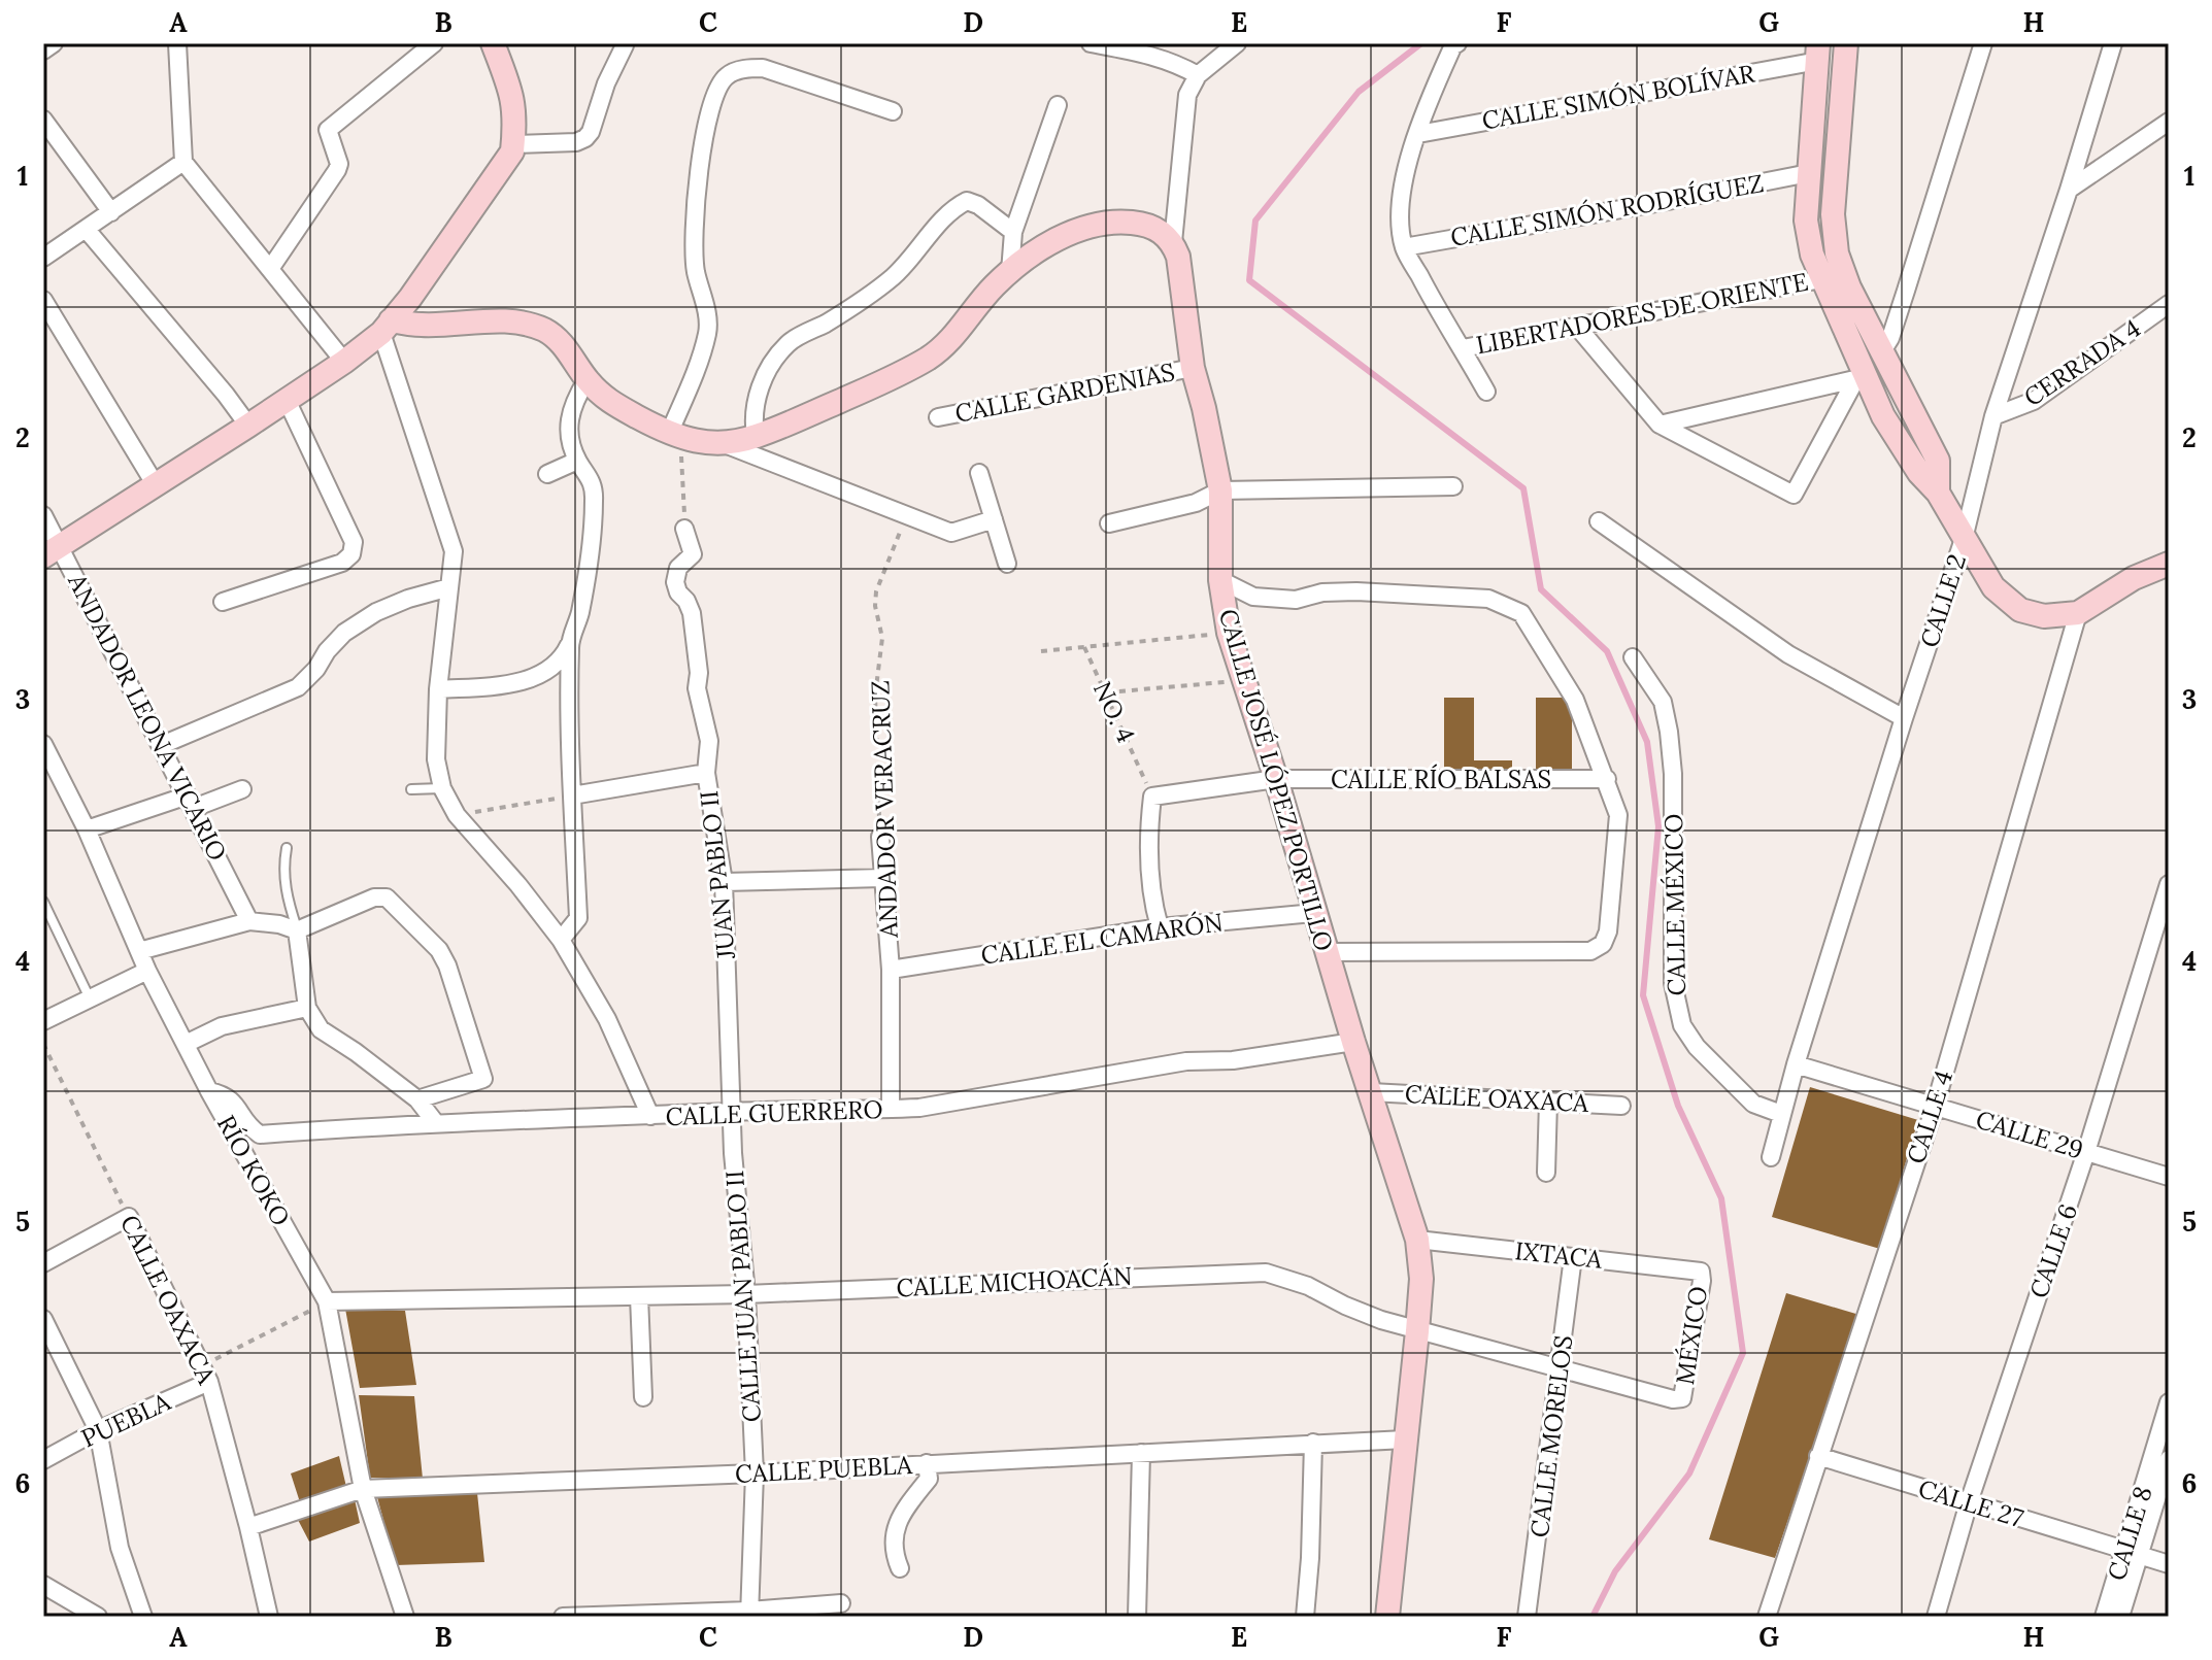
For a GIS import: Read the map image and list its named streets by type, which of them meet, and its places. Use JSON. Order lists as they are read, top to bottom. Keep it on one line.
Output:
{"streets":{"street":["CALLE SIMÓN BOLÍVAR","CALLE SIMÓN RODRÍGUEZ","LIBERTADORES DE ORIENTE","CERRADA 4","CALLE GARDENIAS","CALLE 2","ANDADOR LEONA VICARIO","CALLE RÍO BALSAS","CALLE JOSÉ LÓPEZ PORTILLO","ANDADOR VERACRUZ","JUAN PABLO II","CALLE MÉXICO","CALLE EL CAMARÓN","CALLE OAXACA","CALLE GUERRERO","CALLE 4","CALLE 29","RÍO KOKO","CALLE 6","IXTACA","CALLE MICHOACÁN","CALLE JUAN PABLO II","MÉXICO","PUEBLA","CALLE MORELOS","CALLE PUEBLA","CALLE 27","CALLE 8"],"path":["NO. 4"]},"crossings":[["CERRADA 4","CALLE 2"],["CALLE GARDENIAS","CALLE JOSÉ LÓPEZ PORTILLO"],["CALLE 2","CALLE MÉXICO"],["CALLE 2","CALLE 29"],["NO. 4","CALLE JOSÉ LÓPEZ PORTILLO"],["CALLE RÍO BALSAS","CALLE JOSÉ LÓPEZ PORTILLO"],["CALLE JOSÉ LÓPEZ PORTILLO","CALLE EL CAMARÓN"],["CALLE JOSÉ LÓPEZ PORTILLO","CALLE OAXACA"],["CALLE JOSÉ LÓPEZ PORTILLO","CALLE GUERRERO"],["CALLE JOSÉ LÓPEZ PORTILLO","IXTACA"],["CALLE JOSÉ LÓPEZ PORTILLO","CALLE MICHOACÁN"],["CALLE JOSÉ LÓPEZ PORTILLO","CALLE PUEBLA"],["ANDADOR VERACRUZ","CALLE EL CAMARÓN"],["ANDADOR VERACRUZ","CALLE GUERRERO"],["JUAN PABLO II","CALLE JUAN PABLO II"],["CALLE OAXACA","PUEBLA"],["CALLE OAXACA","CALLE PUEBLA"],["CALLE GUERRERO","RÍO KOKO"],["CALLE GUERRERO","CALLE JUAN PABLO II"],["CALLE 4","CALLE 29"],["CALLE 4","CALLE 27"],["CALLE 29","CALLE 6"],["RÍO KOKO","CALLE MICHOACÁN"],["RÍO KOKO","CALLE PUEBLA"],["CALLE 6","CALLE 27"],["IXTACA","MÉXICO"],["IXTACA","CALLE MORELOS"],["CALLE MICHOACÁN","CALLE JUAN PABLO II"],["CALLE MICHOACÁN","MÉXICO"],["CALLE MICHOACÁN","CALLE MORELOS"],["CALLE JUAN PABLO II","CALLE PUEBLA"],["CALLE 27","CALLE 8"]],"grid":{"columns":["A","B","C","D","E","F","G","H"],"rows":["1","2","3","4","5","6"]}}
